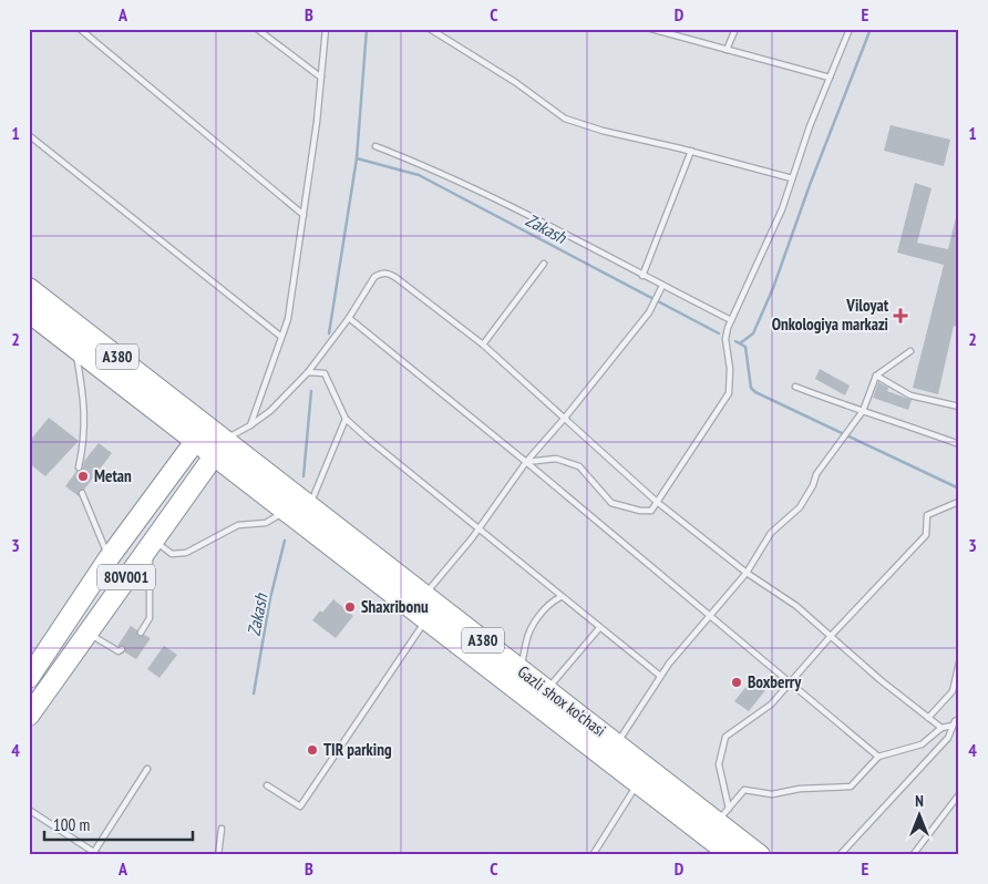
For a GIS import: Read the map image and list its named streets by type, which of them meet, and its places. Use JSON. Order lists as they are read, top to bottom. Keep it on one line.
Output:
{"streets":{"highway":["A380","80V001","Gazli shox ko'chasi"]},"crossings":[["A380","80V001"],["A380","Gazli shox ko'chasi"],["80V001","Gazli shox ko'chasi"]],"water":["Zakash"],"places":{"health":["Viloyat Onkologiya markazi"],"other":["Metan","Shaxribonu","Boxberry","TIR parking"]},"scale_bar":"100 m","north":"top","grid":{"columns":["A","B","C","D","E"],"rows":["1","2","3","4"]}}
